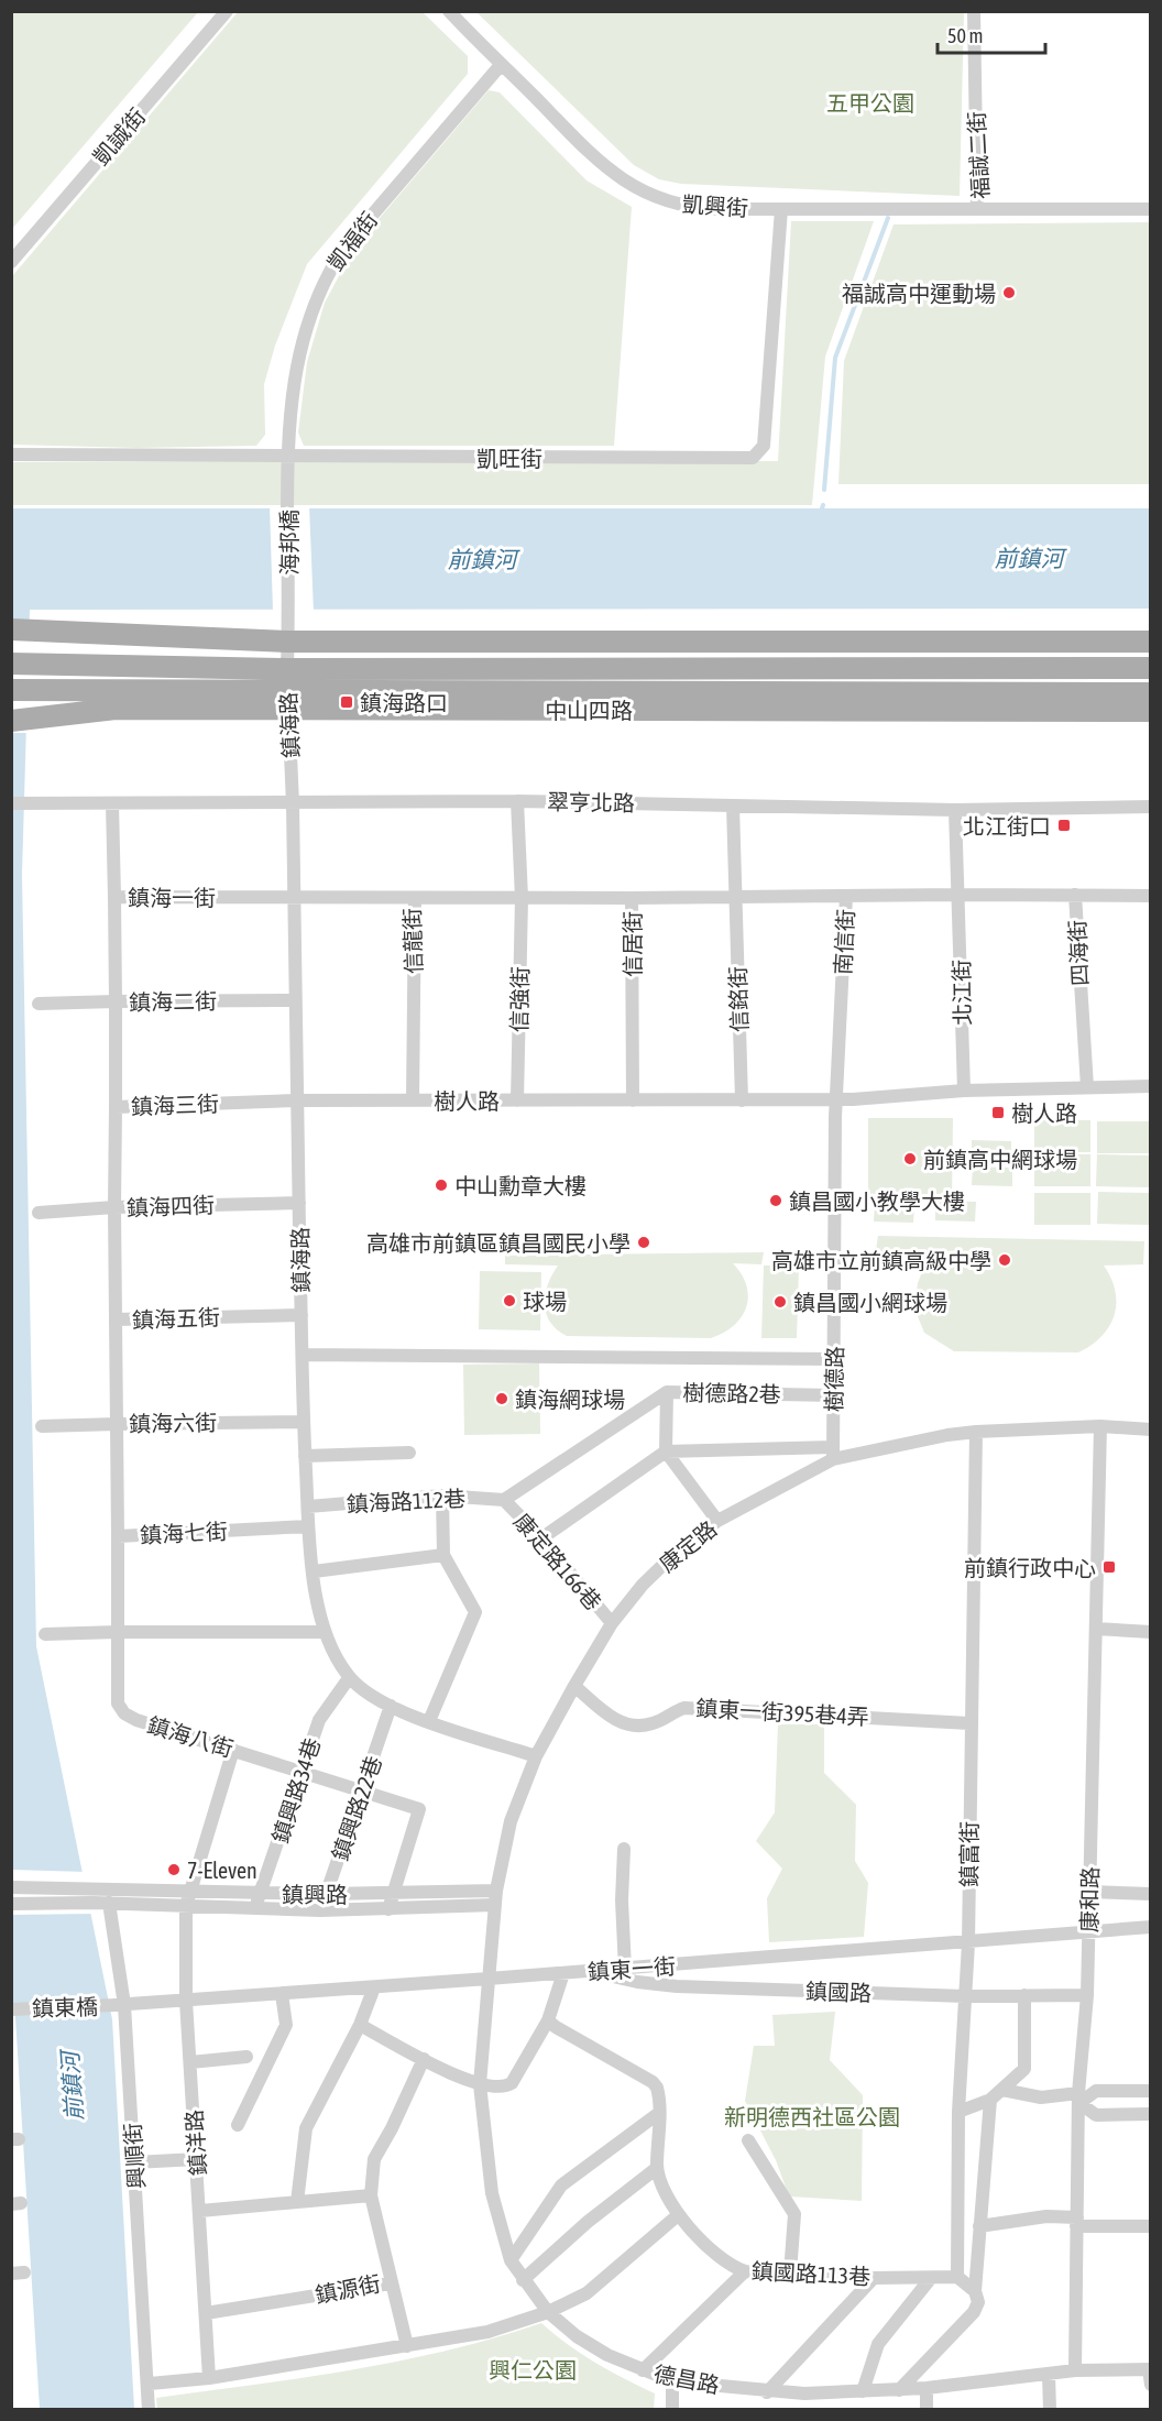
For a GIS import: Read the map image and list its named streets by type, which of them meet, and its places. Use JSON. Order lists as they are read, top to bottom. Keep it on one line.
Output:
{"streets":{"main road":["中山四路"],"street":["凱誠街","福誠二街","凱興街","凱福街","凱旺街","海邦橋","鎮海路","翠亨北路","鎮海一街","信龍街","南信街","信居街","四海街","北江街","信強街","信銘街","鎮海二街","樹人路","鎮海三街","鎮海四街","鎮海五街","樹德路","樹德路2巷","鎮海六街","鎮海路112巷","鎮海七街","康定路","康定路166巷","鎮東一街395巷4弄","鎮海八街","鎮興路34巷","鎮興路22巷","鎮富街","鎮興路","康和路","鎮東一街","鎮國路","鎮東橋","鎮洋路","興順街","鎮國路113巷","鎮源街","德昌路"]},"crossings":[["福誠二街","凱興街"],["凱興街","凱福街"],["凱興街","凱旺街"],["凱福街","凱旺街"],["凱福街","海邦橋"],["凱旺街","海邦橋"],["海邦橋","鎮海路"],["中山四路","鎮海路"],["鎮海路","翠亨北路"],["鎮海路","鎮海一街"],["鎮海路","信龍街"],["鎮海路","鎮海二街"],["鎮海路","樹人路"],["鎮海路","鎮海三街"],["鎮海路","鎮海四街"],["鎮海路","鎮海五街"],["鎮海路","鎮海六街"],["鎮海路","鎮海路112巷"],["鎮海路","鎮海七街"],["鎮海路","康定路"],["鎮海路","鎮興路34巷"],["鎮海路","鎮興路22巷"],["翠亨北路","北江街"],["翠亨北路","信強街"],["翠亨北路","信銘街"],["鎮海一街","信龍街"],["鎮海一街","鎮海二街"],["信龍街","樹人路"],["南信街","信銘街"],["南信街","樹人路"],["南信街","樹德路"],["信居街","信強街"],["信居街","樹人路"],["四海街","北江街"],["四海街","樹人路"],["北江街","樹人路"],["信強街","樹人路"],["信銘街","樹人路"],["鎮海二街","鎮海三街"],["樹人路","鎮海三街"],["樹人路","樹德路"],["鎮海三街","鎮海四街"],["鎮海四街","鎮海五街"],["鎮海五街","鎮海六街"],["樹德路","樹德路2巷"],["樹德路","康定路"],["樹德路2巷","鎮海路112巷"],["樹德路2巷","康定路166巷"],["鎮海六街","鎮海七街"],["鎮海路112巷","康定路166巷"],["鎮海七街","鎮海八街"],["康定路","康定路166巷"],["康定路","鎮東一街395巷4弄"],["康定路","鎮富街"],["康定路","鎮興路"],["康定路","康和路"],["康定路","鎮東一街"],["康定路","德昌路"],["鎮東一街395巷4弄","鎮富街"],["鎮海八街","鎮興路34巷"],["鎮海八街","鎮興路22巷"],["鎮海八街","鎮興路"],["鎮海八街","鎮洋路"],["鎮興路34巷","鎮興路"],["鎮興路22巷","鎮興路"],["鎮富街","鎮東一街"],["鎮富街","鎮國路"],["鎮富街","鎮國路113巷"],["鎮興路","鎮洋路"],["鎮興路","興順街"],["康和路","鎮東一街"],["康和路","鎮國路"],["康和路","德昌路"],["鎮東一街","鎮國路"],["鎮東一街","鎮東橋"],["鎮東一街","鎮洋路"],["鎮東一街","興順街"],["鎮東一街","德昌路"],["鎮東橋","興順街"],["鎮洋路","鎮源街"]],"water":["前鎮河"],"parks":["五甲公園","新明德西社區公園","興仁公園"],"places":{"other":["福誠高中運動場","前鎮高中網球場","中山勳章大樓","鎮昌國小教學大樓","高雄市前鎮區鎮昌國民小學","高雄市立前鎮高級中學","球場","鎮昌國小網球場","鎮海網球場","7-Eleven"],"transit":["鎮海路口","北江街口","樹人路","前鎮行政中心"]},"scale_bar":"50 m"}
